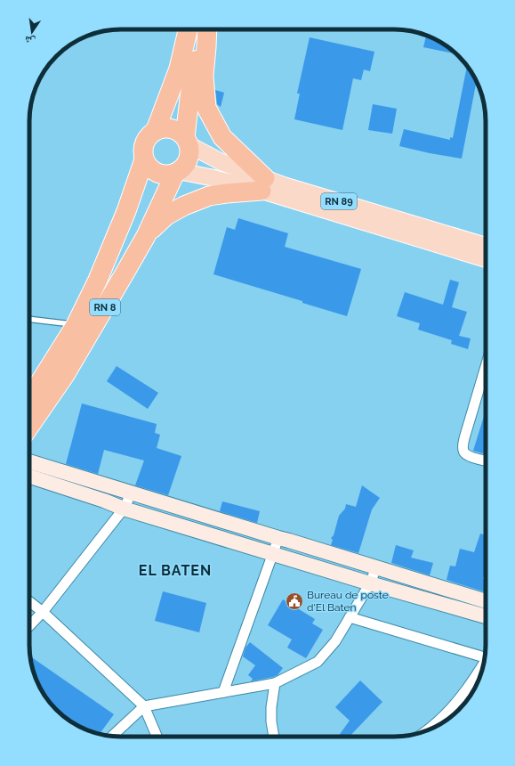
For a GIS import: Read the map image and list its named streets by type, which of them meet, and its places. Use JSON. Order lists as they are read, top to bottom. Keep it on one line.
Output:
{"streets":{"highway":["RN 8"],"main road":["RN 89"]},"crossings":[["RN 89","RN 8"]],"districts":["EL BATEN"],"places":{"public building":["Bureau de poste d'El Baten"]},"north":"bottom"}
